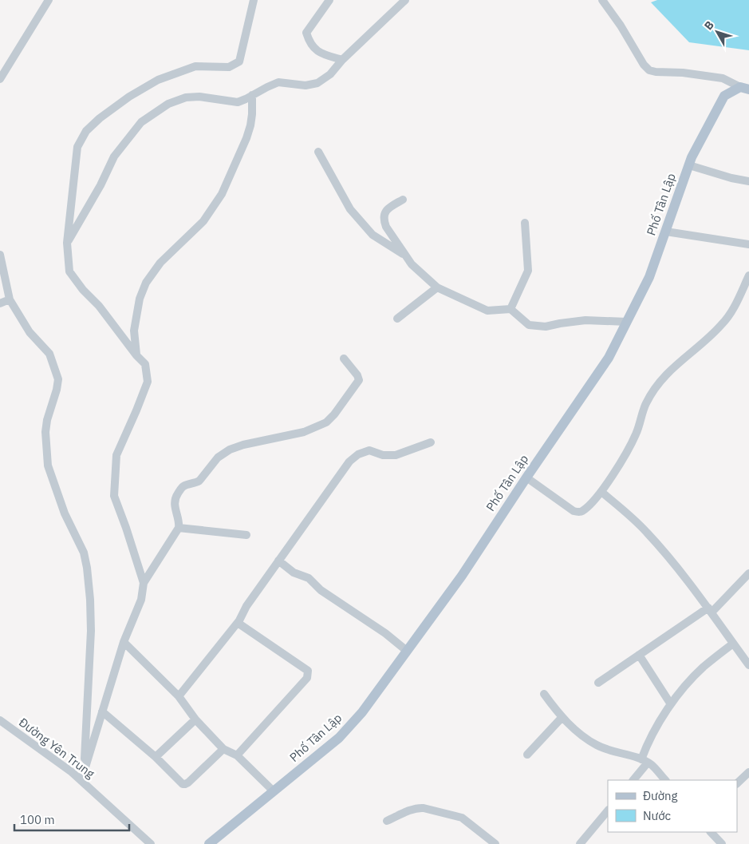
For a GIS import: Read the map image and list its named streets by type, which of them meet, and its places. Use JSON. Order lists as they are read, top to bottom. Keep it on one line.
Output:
{"streets":{"main road":["Phố Tân Lập"],"street":["Đường Yên Trung"]},"legend":["Đường","Nước"],"scale_bar":"100 m","north":"top left"}
